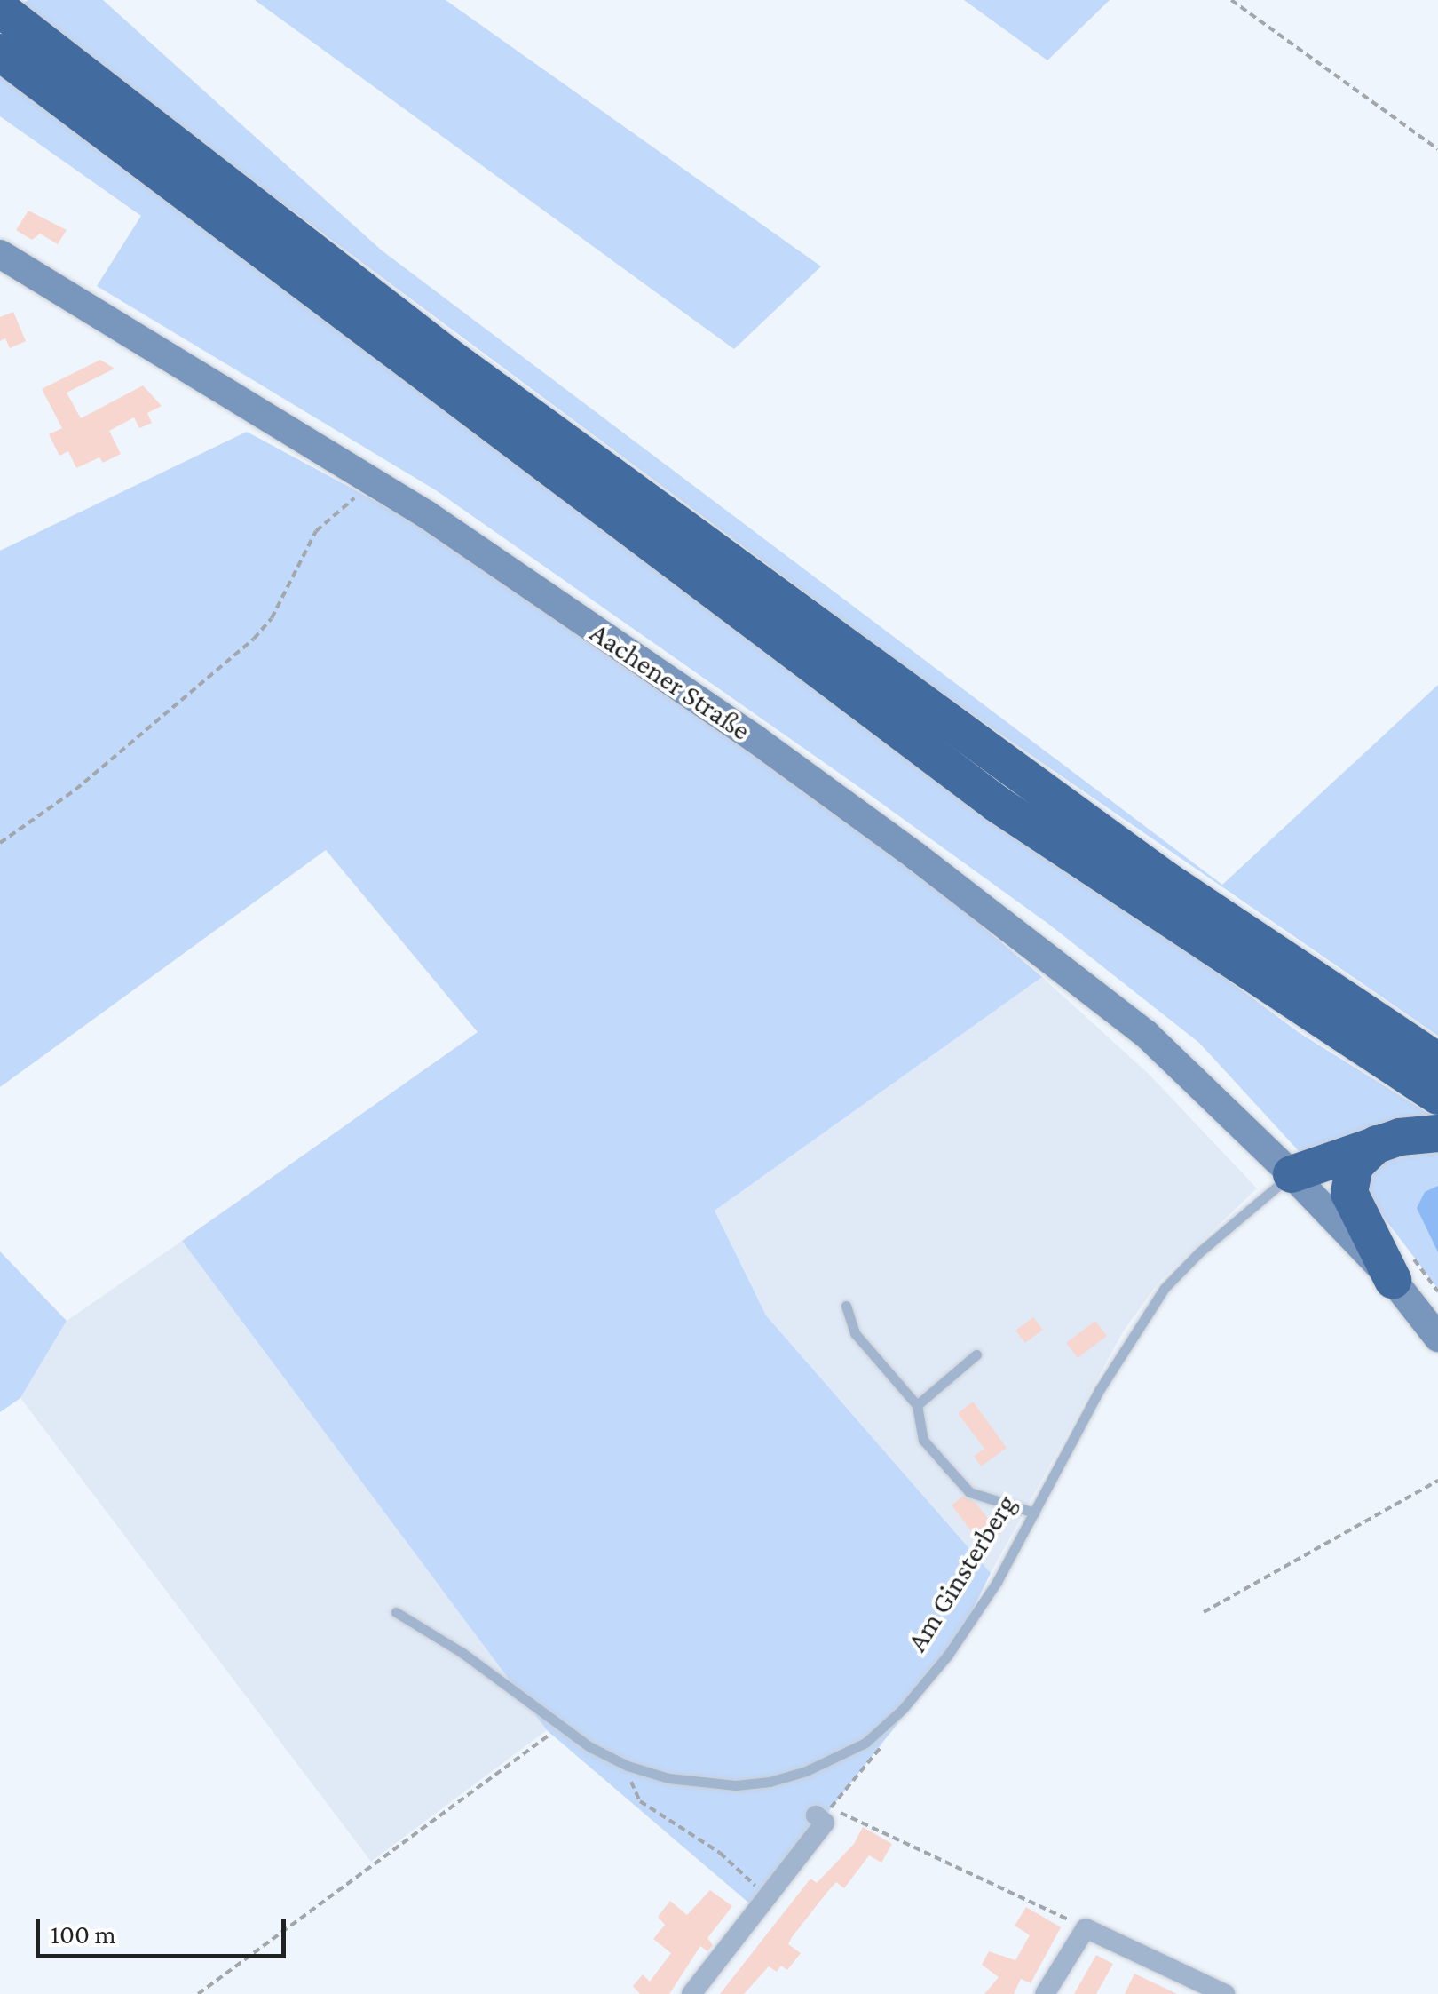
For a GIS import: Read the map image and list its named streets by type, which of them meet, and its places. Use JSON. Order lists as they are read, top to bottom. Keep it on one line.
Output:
{"streets":{"main road":["Aachener Straße"],"lane":["Am Ginsterberg"]},"crossings":[["Aachener Straße","Am Ginsterberg"]],"scale_bar":"100 m"}
